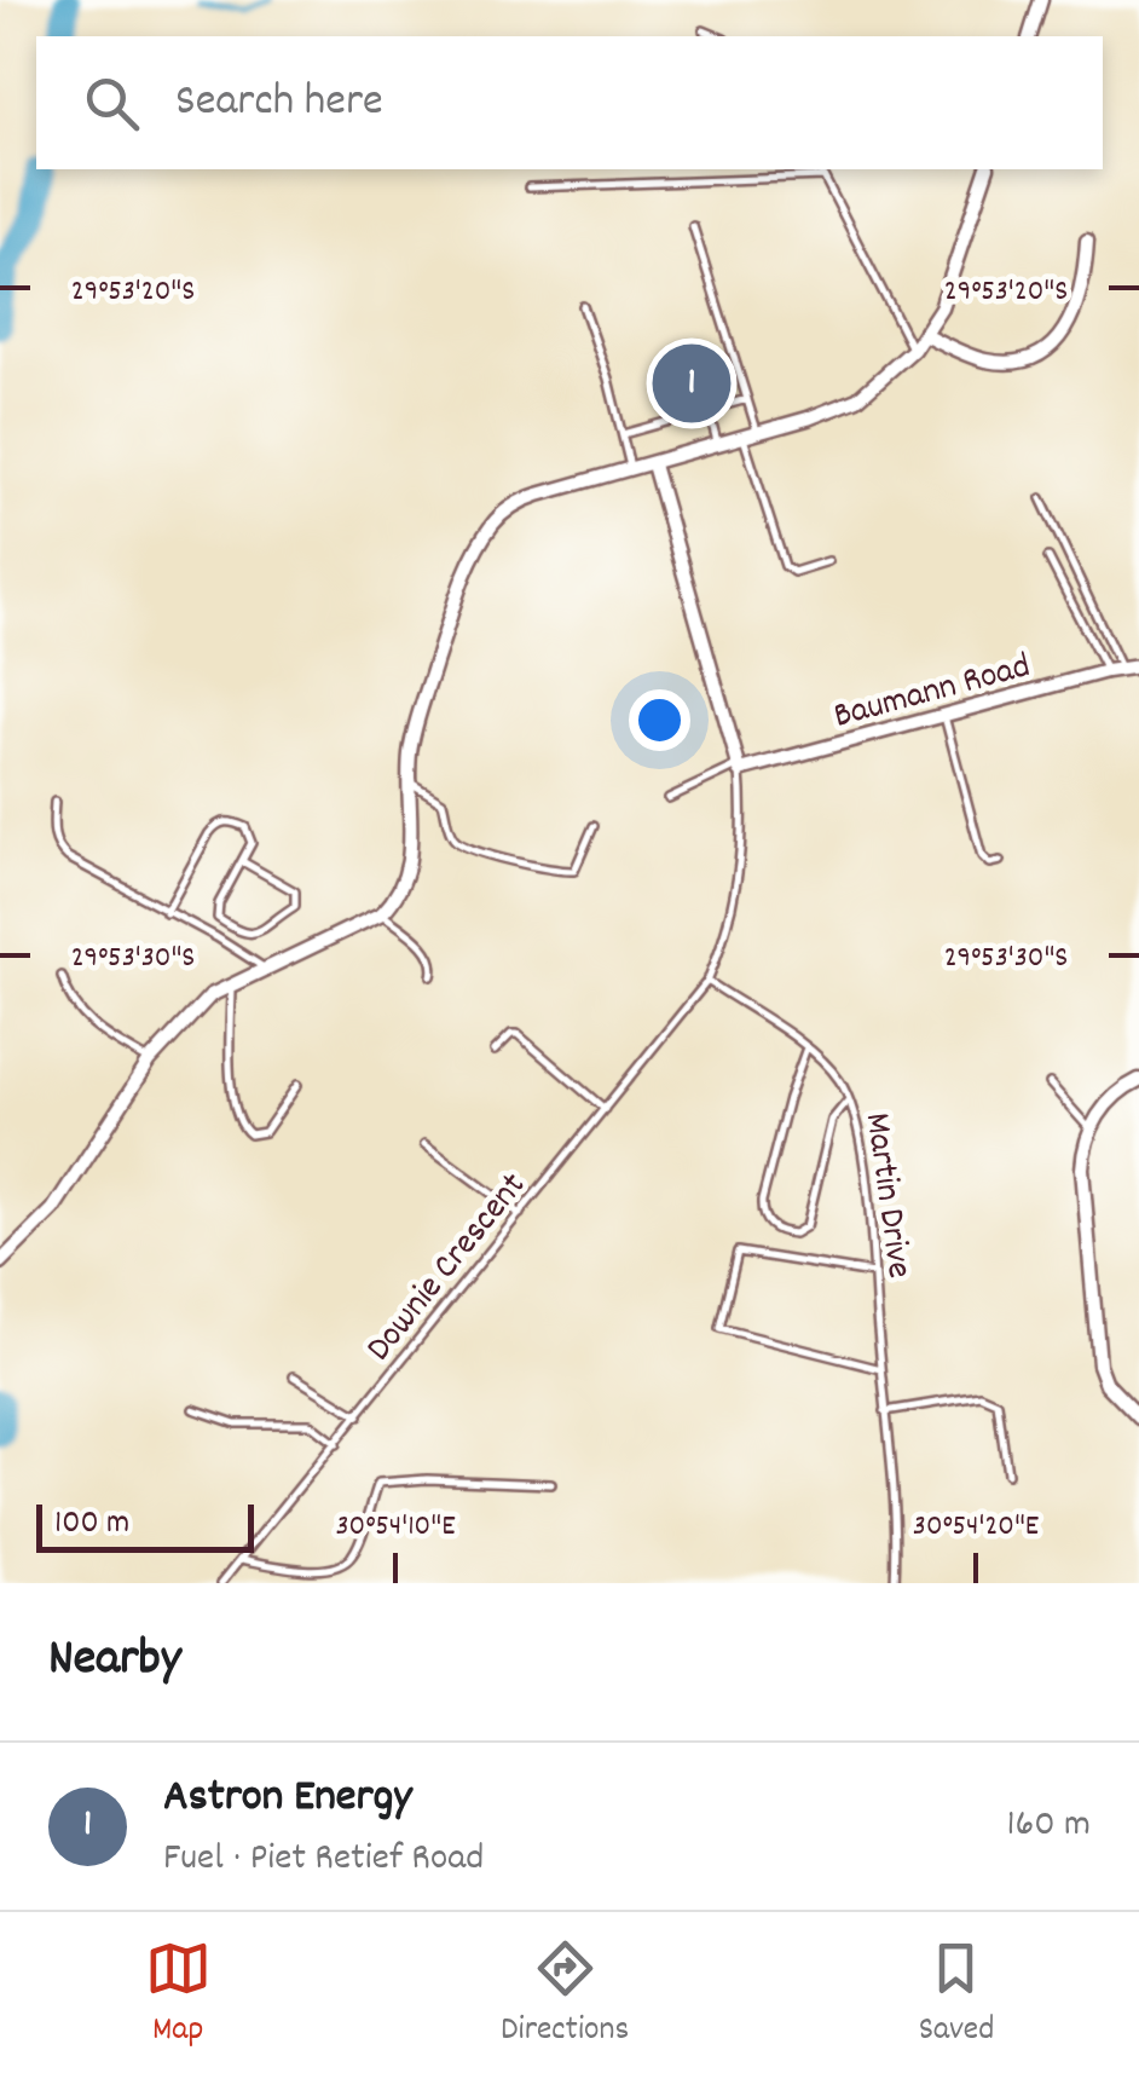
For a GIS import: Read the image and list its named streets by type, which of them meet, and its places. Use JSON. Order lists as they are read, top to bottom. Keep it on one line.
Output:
{"streets":{"street":["Baumann Road"],"lane":["Martin Drive","Downie Crescent"]},"crossings":[["Martin Drive","Downie Crescent"]],"scale_bar":"100 m","page":{"search":"Search here","pins":"1","scale":"100 m","heading":"Nearby","list":[{"mark":"1","name":"Astron Energy","note":"Fuel · Piet Retief Road","value":"160 m"}],"nav":["Map","Directions","Saved"]},"coordinates":["29°53'20\"S","29°53'30\"S","30°54'10\"E","30°54'20\"E"]}
